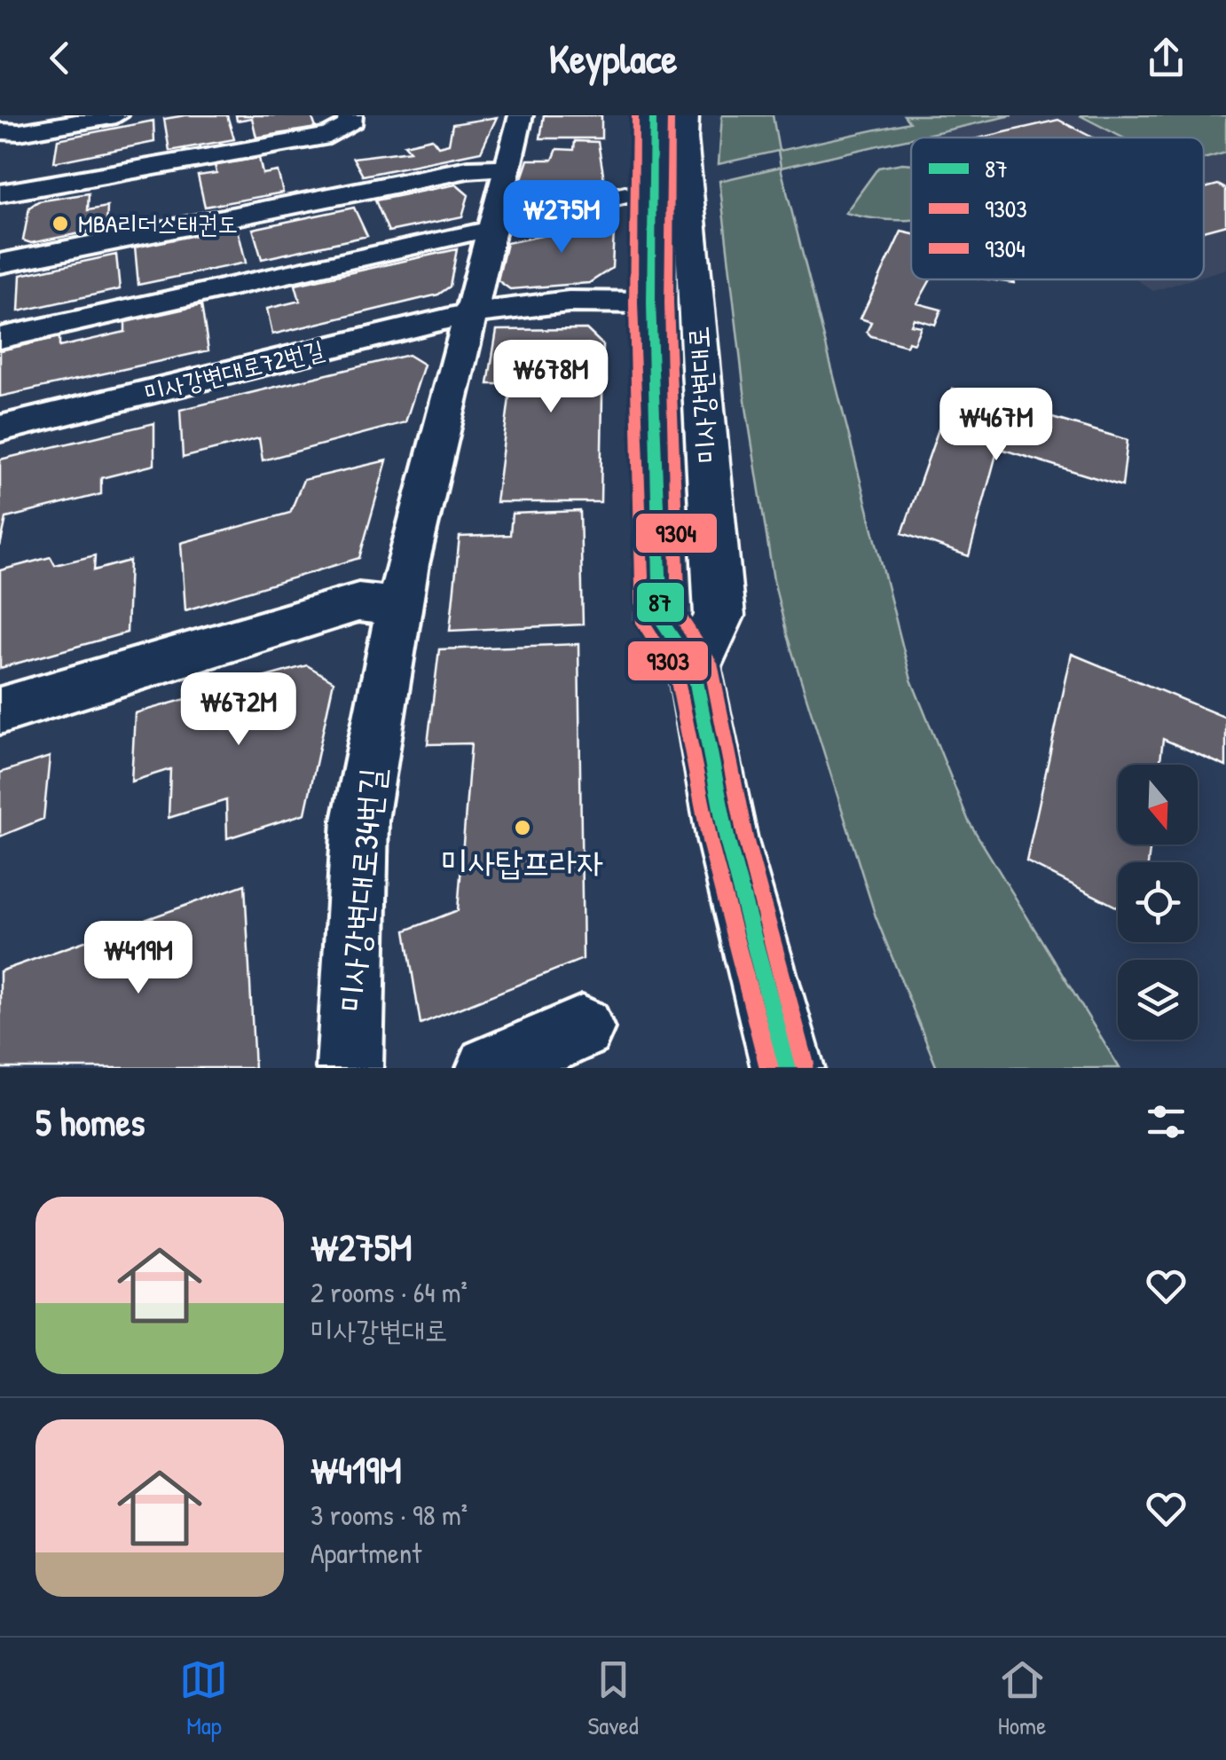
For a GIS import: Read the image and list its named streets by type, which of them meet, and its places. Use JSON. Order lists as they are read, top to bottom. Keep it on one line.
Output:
{"streets":{"main road":["미사강변대로"],"street":["미사강변대로72번길","미사강변대로34번길"]},"crossings":[["미사강변대로72번길","미사강변대로"],["미사강변대로72번길","미사강변대로34번길"]],"places":["MBA리더스태권도","미사탑프라자"],"lines":["transit line 87","transit line 9303","transit line 9304"],"legend":["87","9303","9304"],"north":"bottom","page":{"header":"Keyplace","price":["₩275M","₩678M","₩467M","₩672M","₩419M"],"heading":"5 homes","list":[{"name":"₩275M","note":"2 rooms · 64 m² · 미사강변대로"},{"name":"₩419M","note":"3 rooms · 98 m² · Apartment"}],"tabs":["Map","Saved","Home"]}}
